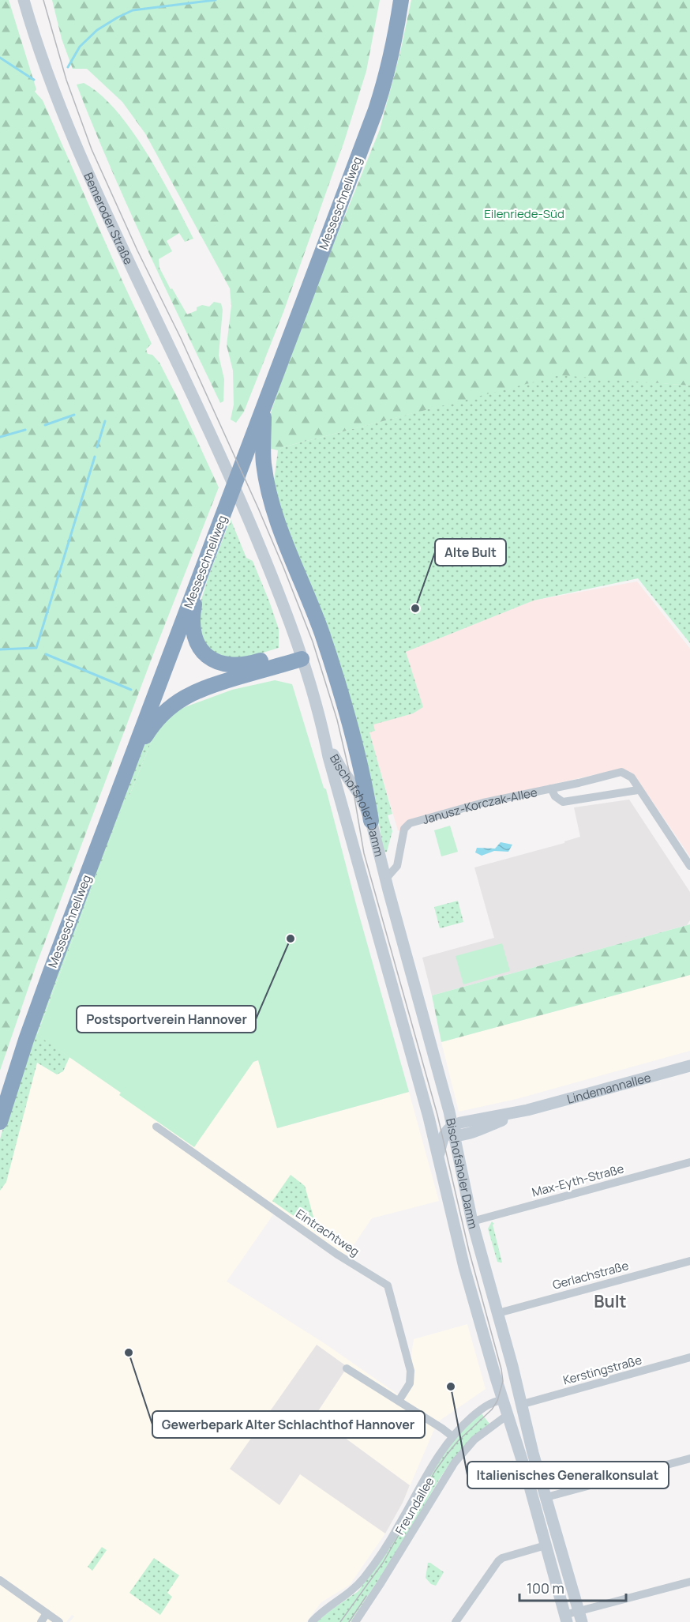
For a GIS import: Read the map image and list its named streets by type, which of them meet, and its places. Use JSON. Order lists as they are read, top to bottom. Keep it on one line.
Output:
{"streets":{"highway":["Messeschnellweg"],"main road":["Bemeroder Straße","Bischofsholer Damm","Lindemannallee"],"street":["Janusz-Korczak-Allee","Max-Eyth-Straße","Eintrachtweg","Gerlachstraße","Kerstingstraße","Freundallee"]},"crossings":[["Bemeroder Straße","Bischofsholer Damm"],["Bischofsholer Damm","Janusz-Korczak-Allee"],["Bischofsholer Damm","Lindemannallee"],["Bischofsholer Damm","Max-Eyth-Straße"],["Bischofsholer Damm","Gerlachstraße"],["Bischofsholer Damm","Kerstingstraße"],["Bischofsholer Damm","Freundallee"]],"districts":["Bult"],"parks":["Eilenriede-Süd"],"places":["Alte Bult","Postsportverein Hannover","Gewerbepark Alter Schlachthof Hannover","Italienisches Generalkonsulat"],"scale_bar":"100 m"}
